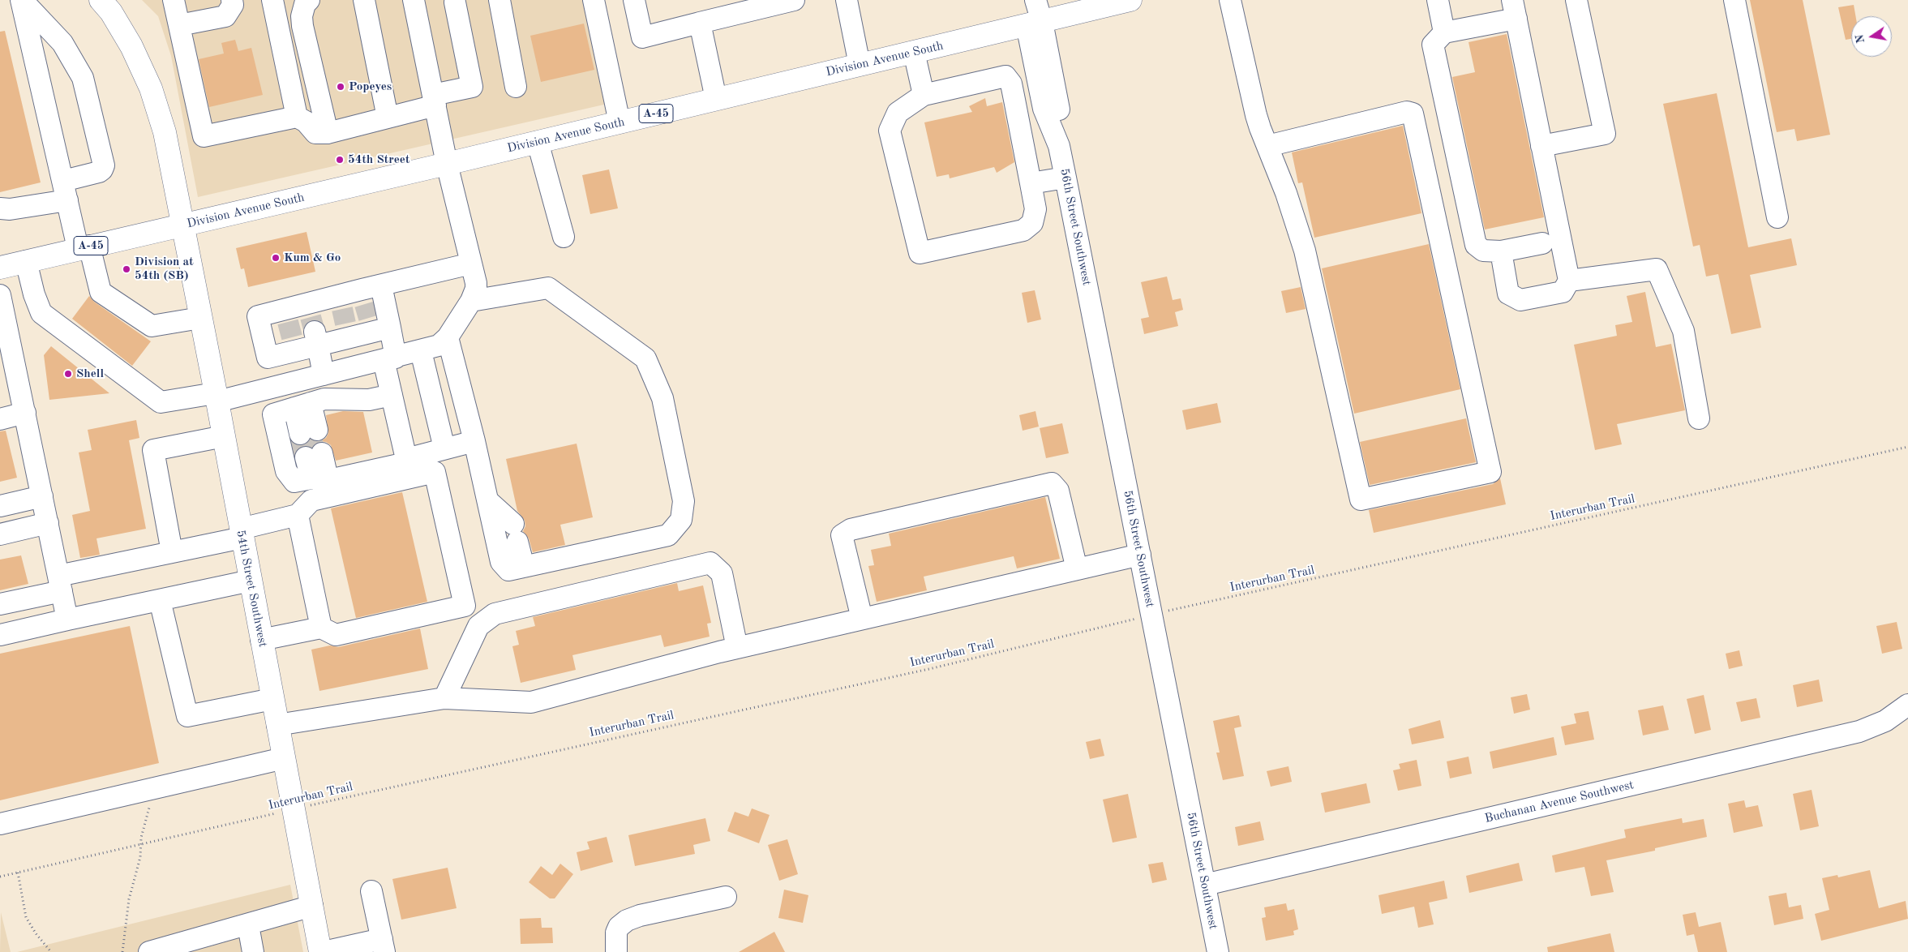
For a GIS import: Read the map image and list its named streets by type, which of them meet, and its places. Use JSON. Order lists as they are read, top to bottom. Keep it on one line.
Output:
{"streets":{"main road":["Division Avenue South","A-45","54th Street Southwest"],"street":["56th Street Southwest","Buchanan Avenue Southwest"],"path":["Interurban Trail"]},"crossings":[["Division Avenue South","56th Street Southwest"],["Division Avenue South","54th Street Southwest"],["56th Street Southwest","Interurban Trail"],["56th Street Southwest","Buchanan Avenue Southwest"],["Interurban Trail","54th Street Southwest"]],"places":["Popeyes","54th Street","Kum & Go","Division at 54th (SB)","Shell"],"north":"left"}
